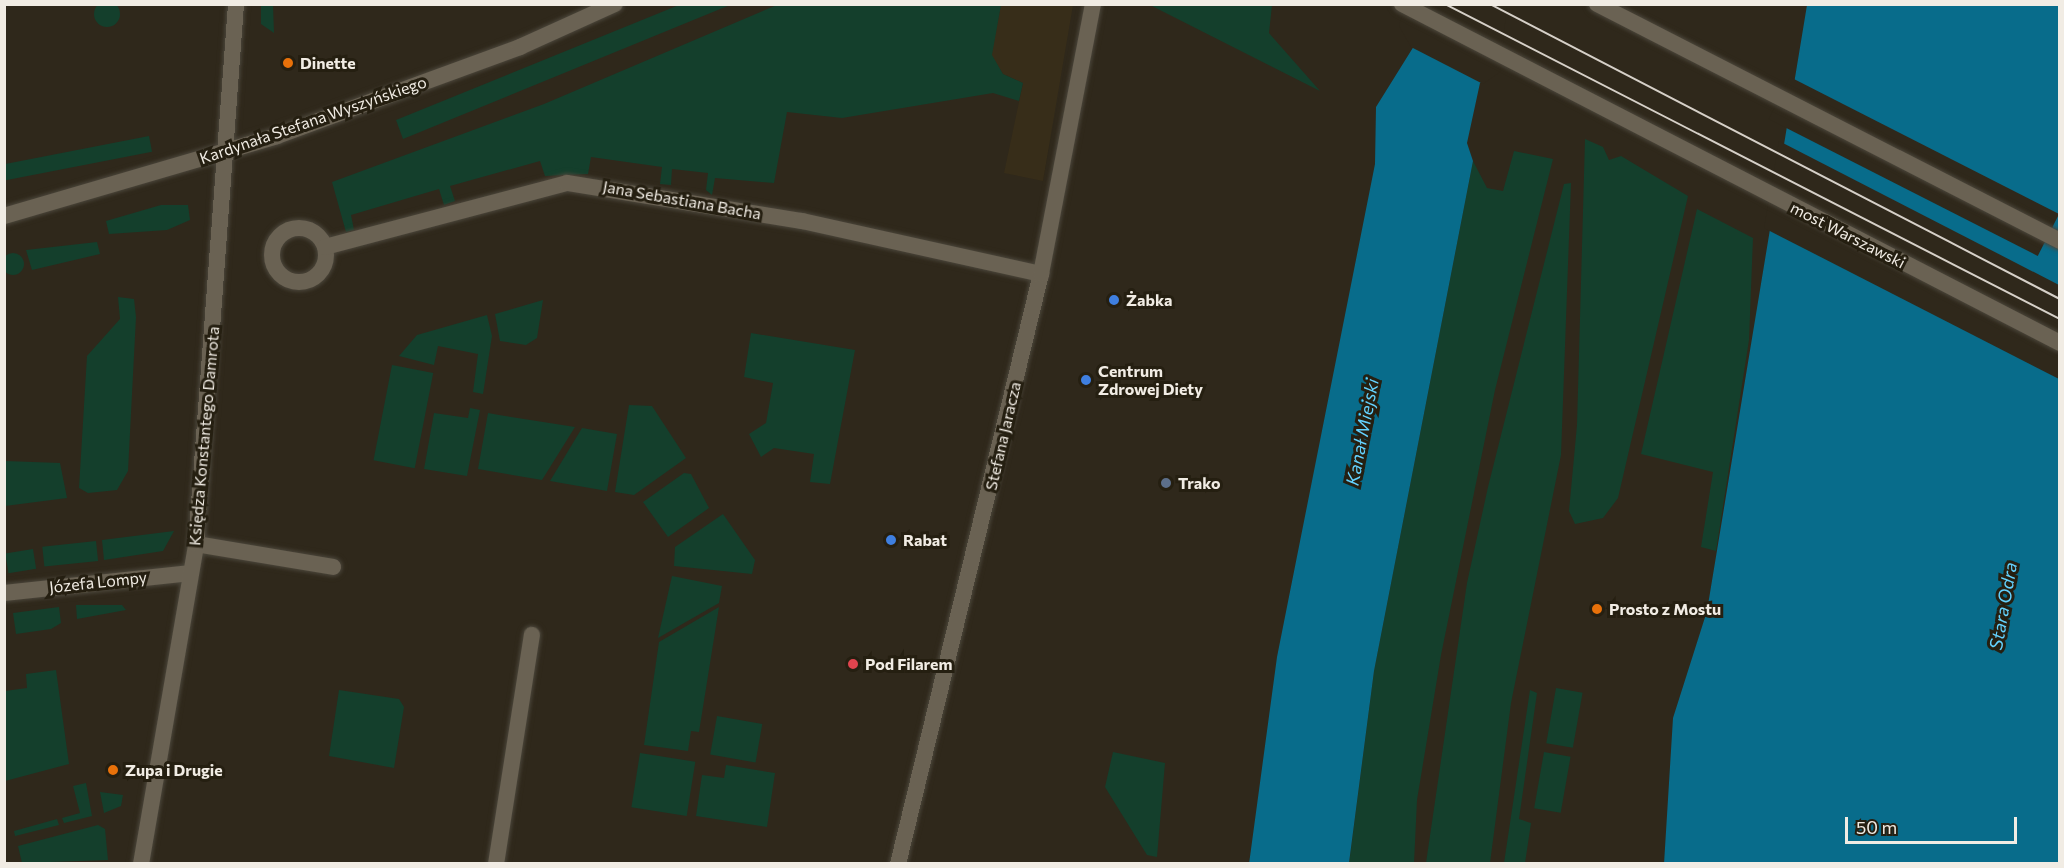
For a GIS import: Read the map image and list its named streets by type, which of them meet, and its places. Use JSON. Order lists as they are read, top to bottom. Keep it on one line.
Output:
{"streets":{"street":["Kardynała Stefana Wyszyńskiego","Jana Sebastiana Bacha","most Warszawski","Księdza Konstantego Damrota","Stefana Jaracza","Józefa Lompy"]},"crossings":[["Kardynała Stefana Wyszyńskiego","Księdza Konstantego Damrota"],["Jana Sebastiana Bacha","Stefana Jaracza"],["Księdza Konstantego Damrota","Józefa Lompy"]],"water":["Kanał Miejski","Stara Odra"],"places":["Dinette","Żabka","Centrum Zdrowej Diety","Trako","Rabat","Prosto z Mostu","Pod Filarem","Zupa i Drugie"],"scale_bar":"50 m"}
